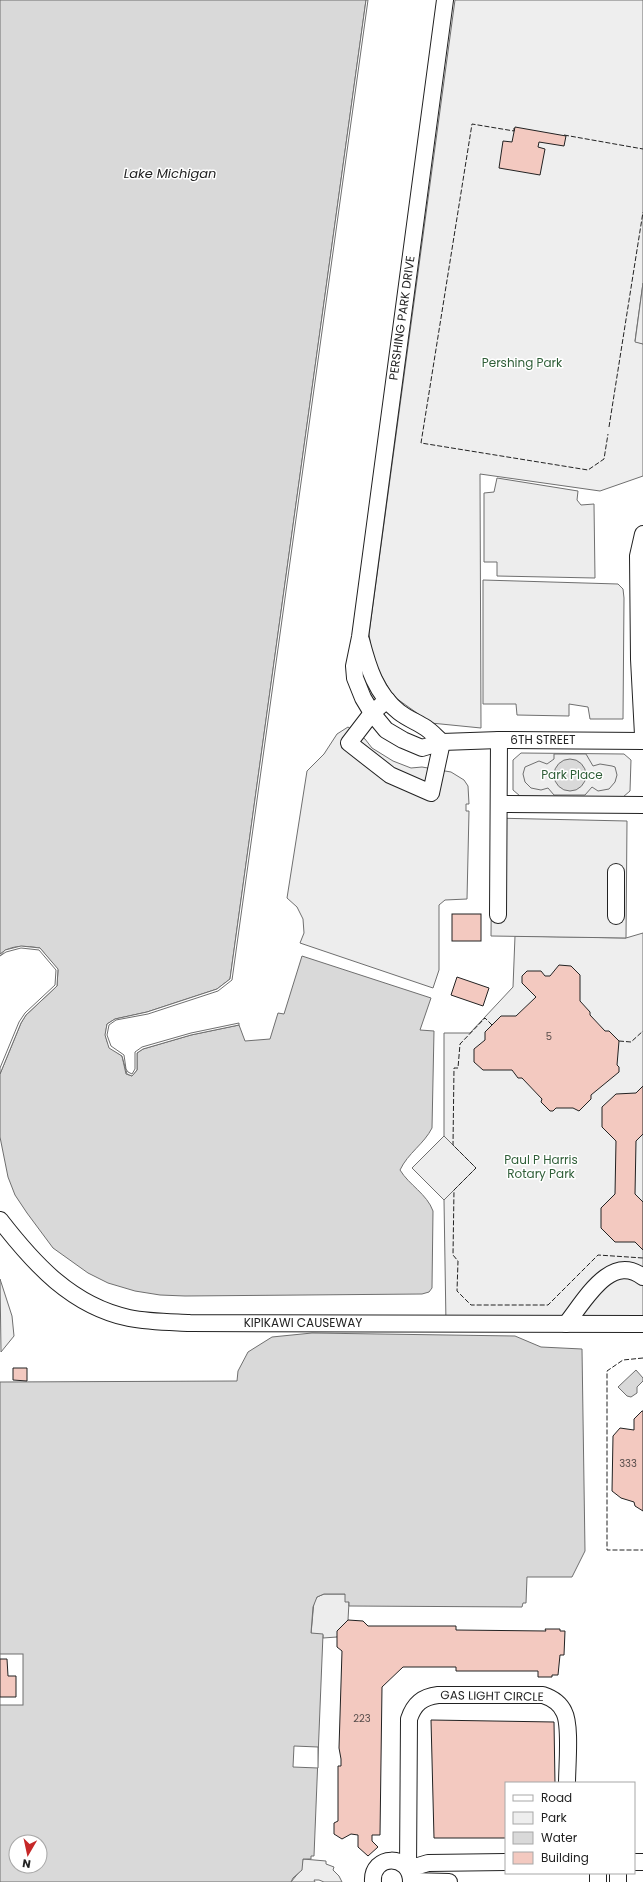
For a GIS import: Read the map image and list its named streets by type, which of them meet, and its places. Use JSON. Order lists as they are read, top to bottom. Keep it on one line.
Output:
{"streets":{"street":["PERSHING PARK DRIVE","6TH STREET","KIPIKAWI CAUSEWAY","GAS LIGHT CIRCLE"]},"crossings":[["PERSHING PARK DRIVE","6TH STREET"]],"water":["Lake Michigan"],"parks":["Pershing Park","Park Place","Paul P Harris Rotary Park"],"house_numbers":["5","333","223"],"legend":["Road","Park","Water","Building"],"north":"bottom"}
